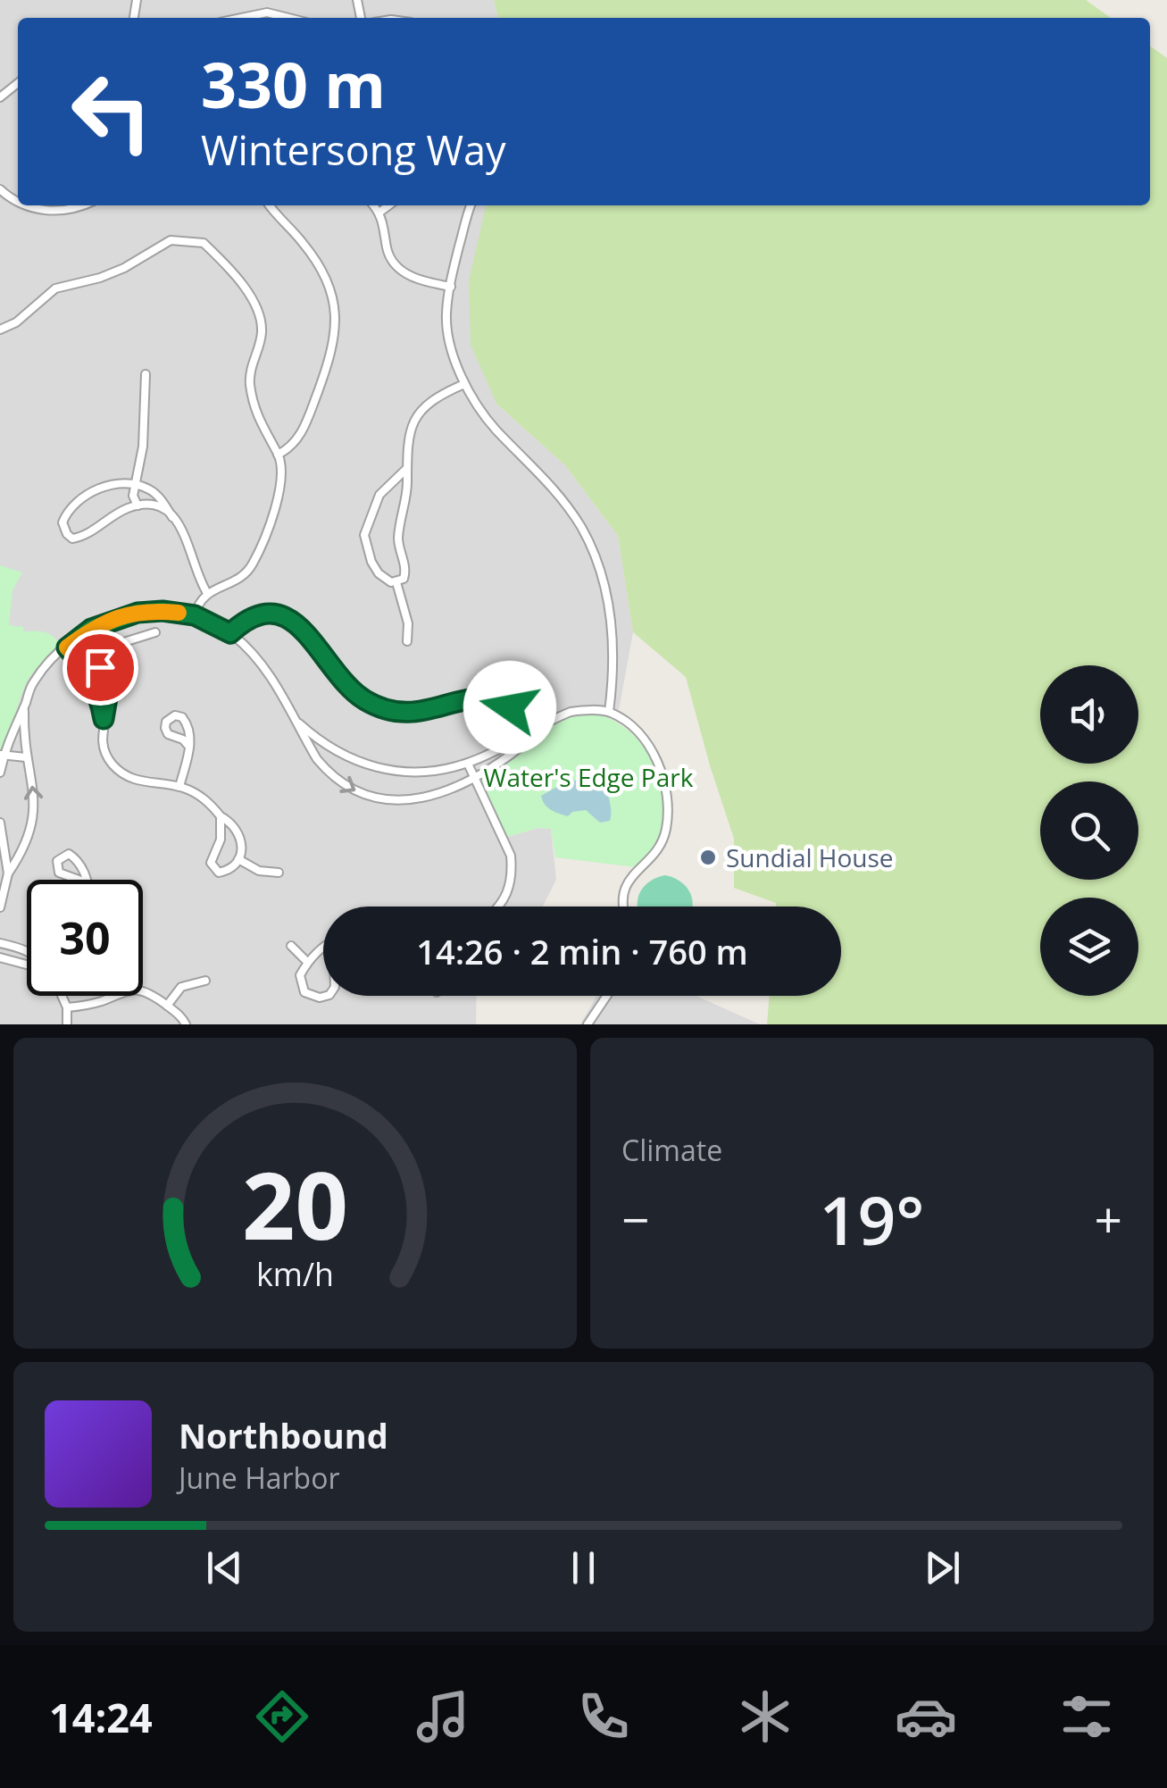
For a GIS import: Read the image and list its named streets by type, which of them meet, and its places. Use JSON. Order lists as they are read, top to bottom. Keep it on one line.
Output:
{"parks":["Water's Edge Park"],"places":["Sundial House"],"page":{"turn":["330 m","Wintersong Way"],"limit":"30","trip":"14:26 · 2 min · 760 m","tile":"Climate","heat":["−","19°","+"],"song":["Northbound","June Harbor"],"tabs":"14:24","gauge":["20","km/h"]}}
